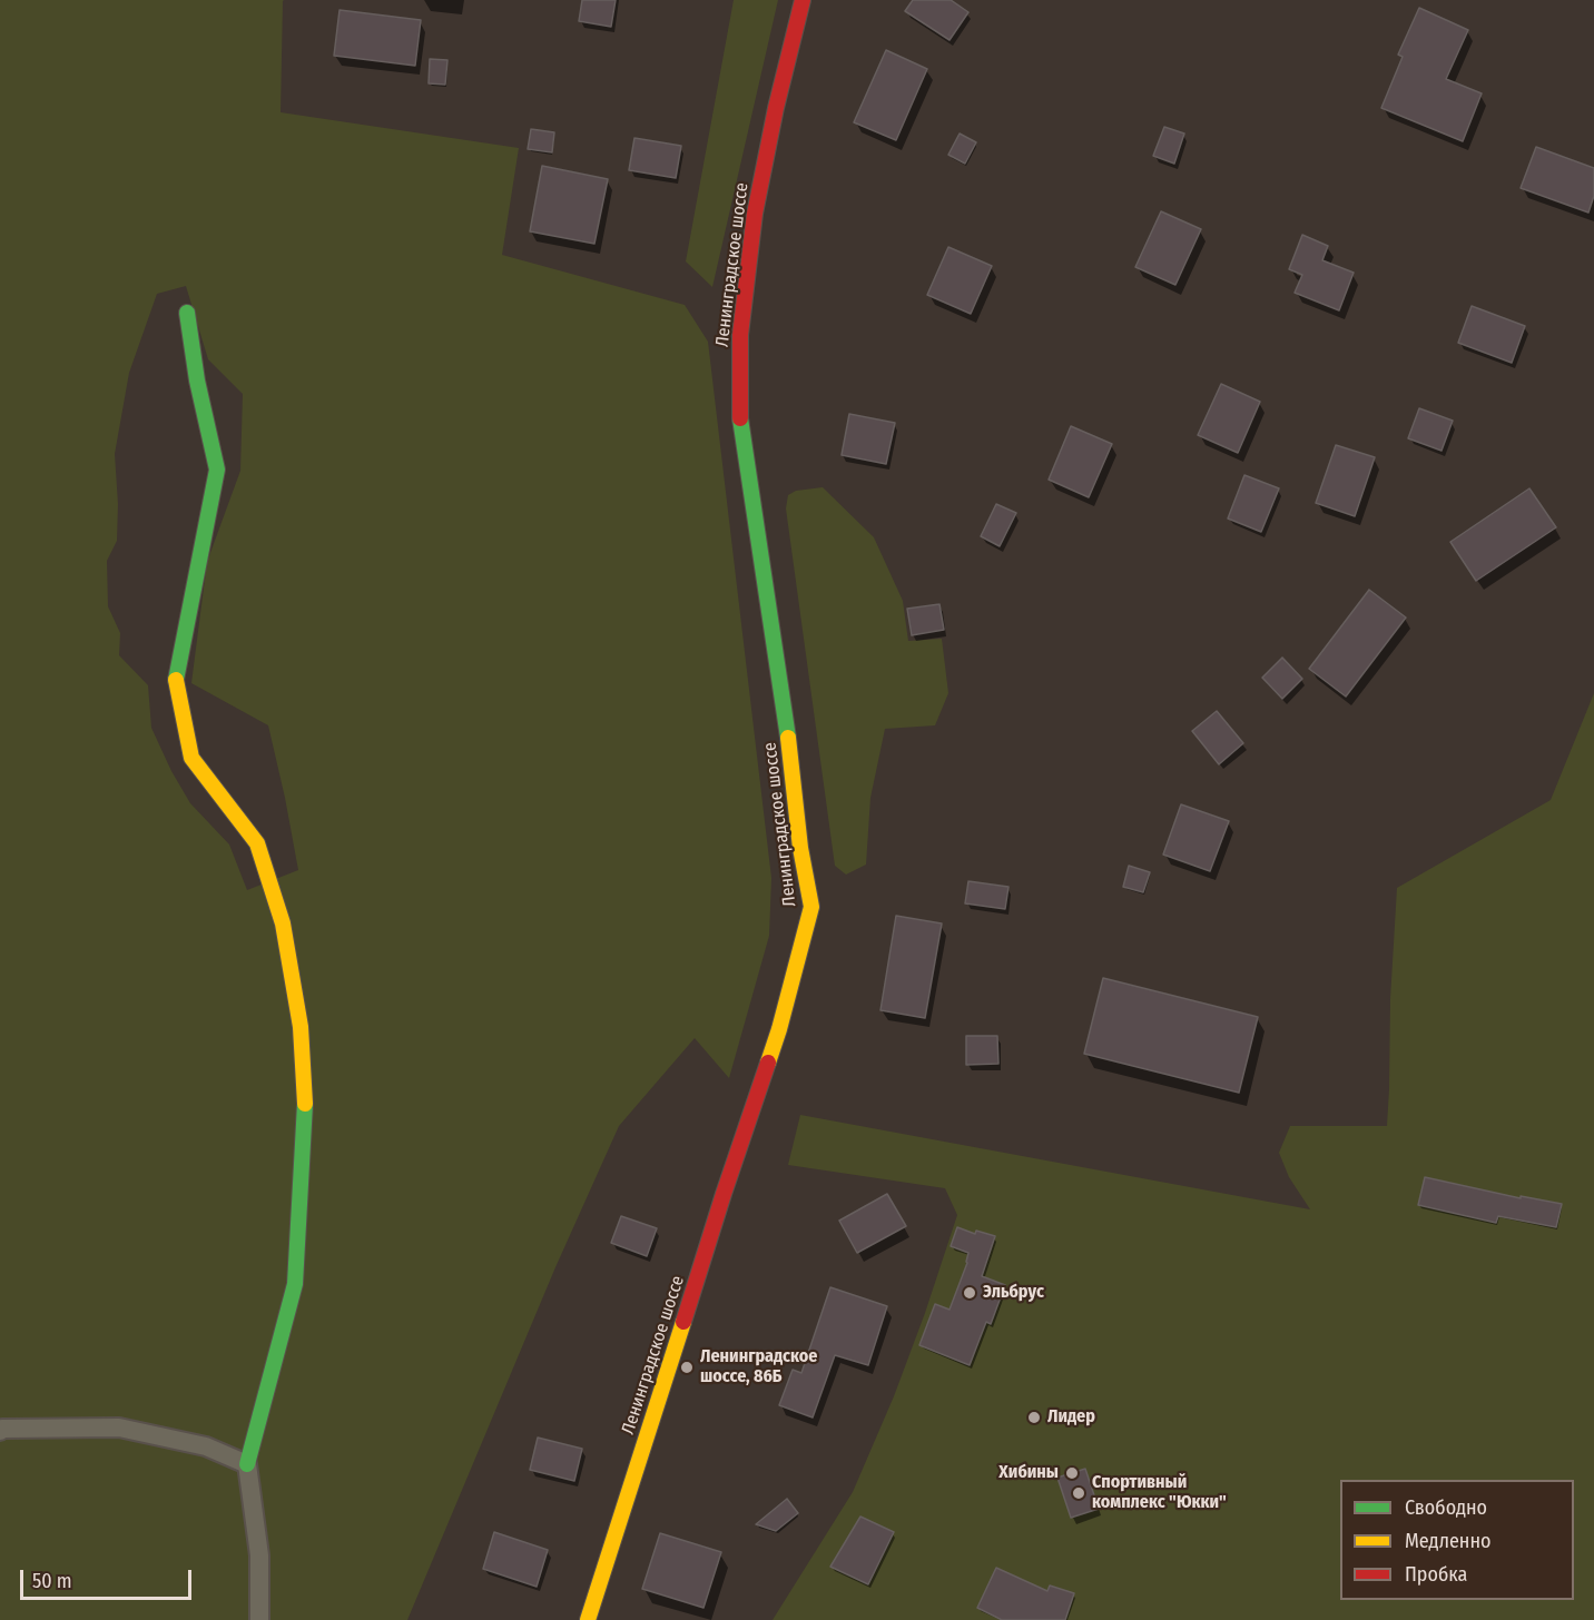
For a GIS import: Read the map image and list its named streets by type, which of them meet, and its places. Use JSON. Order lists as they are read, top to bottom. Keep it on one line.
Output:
{"streets":{"main road":["Ленинградское шоссе"]},"places":["Эльбрус","Ленинградское шоссе, 86Б","Лидер","Хибины","Спортивный комплекс \"Юкки\""],"legend":["Свободно","Медленно","Пробка"],"scale_bar":"50 m"}
